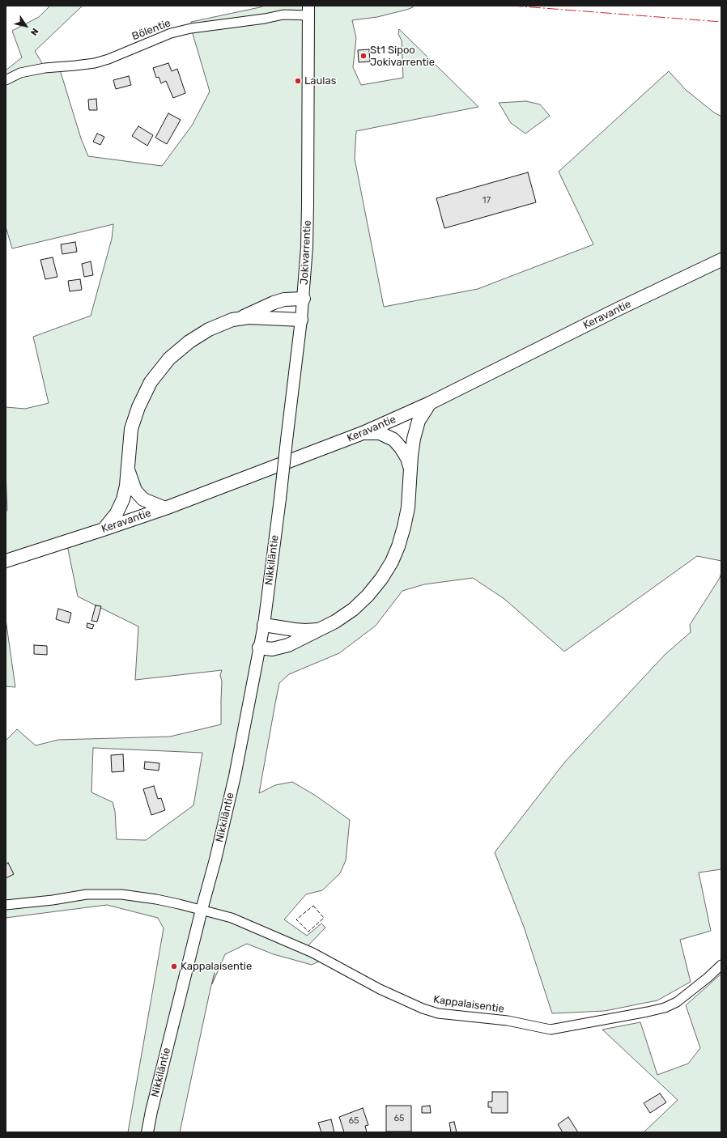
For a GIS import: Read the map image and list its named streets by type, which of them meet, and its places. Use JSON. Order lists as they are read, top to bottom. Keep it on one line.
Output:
{"streets":{"main road":["Keravantie"],"street":["Bölentie","Jokivarrentie","Nikkiläntie","Kappalaisentie"]},"crossings":[["Bölentie","Jokivarrentie"],["Jokivarrentie","Nikkiläntie"],["Nikkiläntie","Kappalaisentie"]],"places":["St1 Sipoo Jokivarrentie","Laulas","Kappalaisentie"],"house_numbers":["17","65","65"],"north":"bottom right"}
